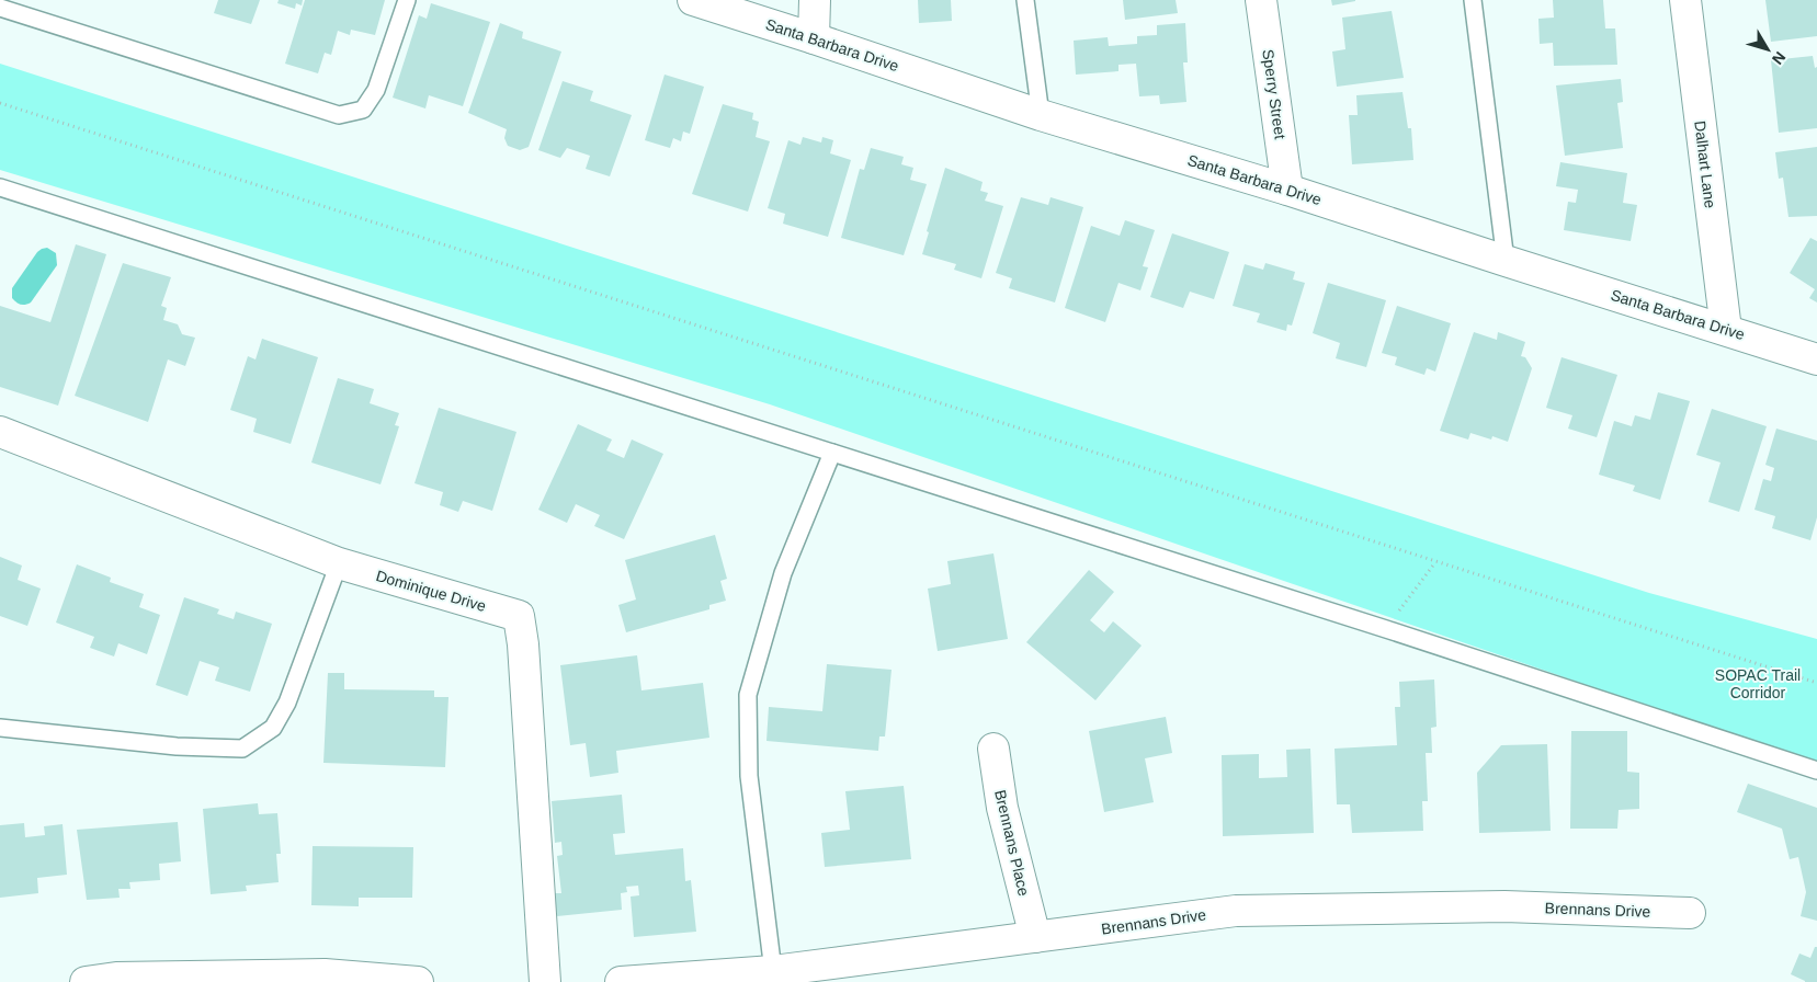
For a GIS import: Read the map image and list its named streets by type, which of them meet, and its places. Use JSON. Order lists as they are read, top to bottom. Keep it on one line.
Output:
{"streets":{"street":["Santa Barbara Drive","Sperry Street","Dalhart Lane","Dominique Drive","Brennans Place","Brennans Drive"]},"crossings":[["Santa Barbara Drive","Sperry Street"],["Santa Barbara Drive","Dalhart Lane"],["Brennans Place","Brennans Drive"]],"parks":["SOPAC Trail Corridor"],"north":"bottom right"}
